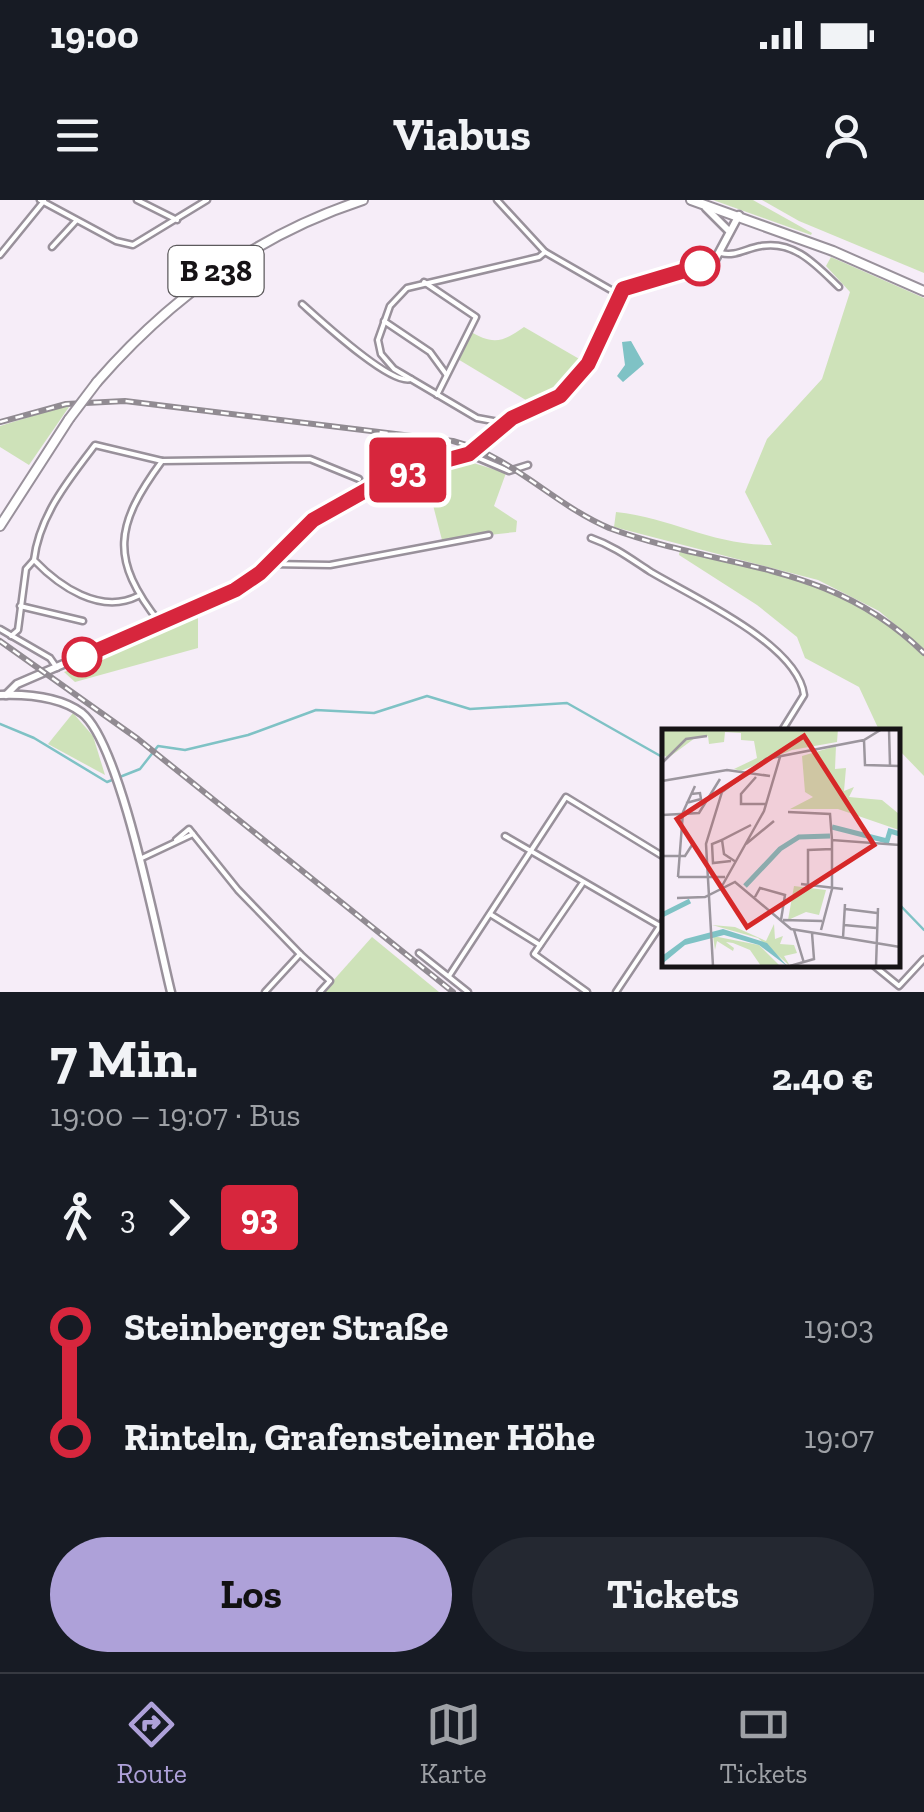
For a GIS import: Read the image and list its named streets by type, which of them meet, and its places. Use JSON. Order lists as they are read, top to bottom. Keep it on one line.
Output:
{"streets":{"main road":["B 238"]},"lines":["bus line 93"],"page":{"status":"19:00","header":"Viabus","on_map":"93","heading":["7 Min.","19:00 – 19:07 · Bus","2.40 €"],"legs":["3","93"],"list":[{"name":"Steinberger Straße","value":"19:03"},{"name":"Rinteln, Grafensteiner Höhe","value":"19:07"}],"buttons":["Los","Tickets"],"tabs":["Route","Karte","Tickets"]}}
